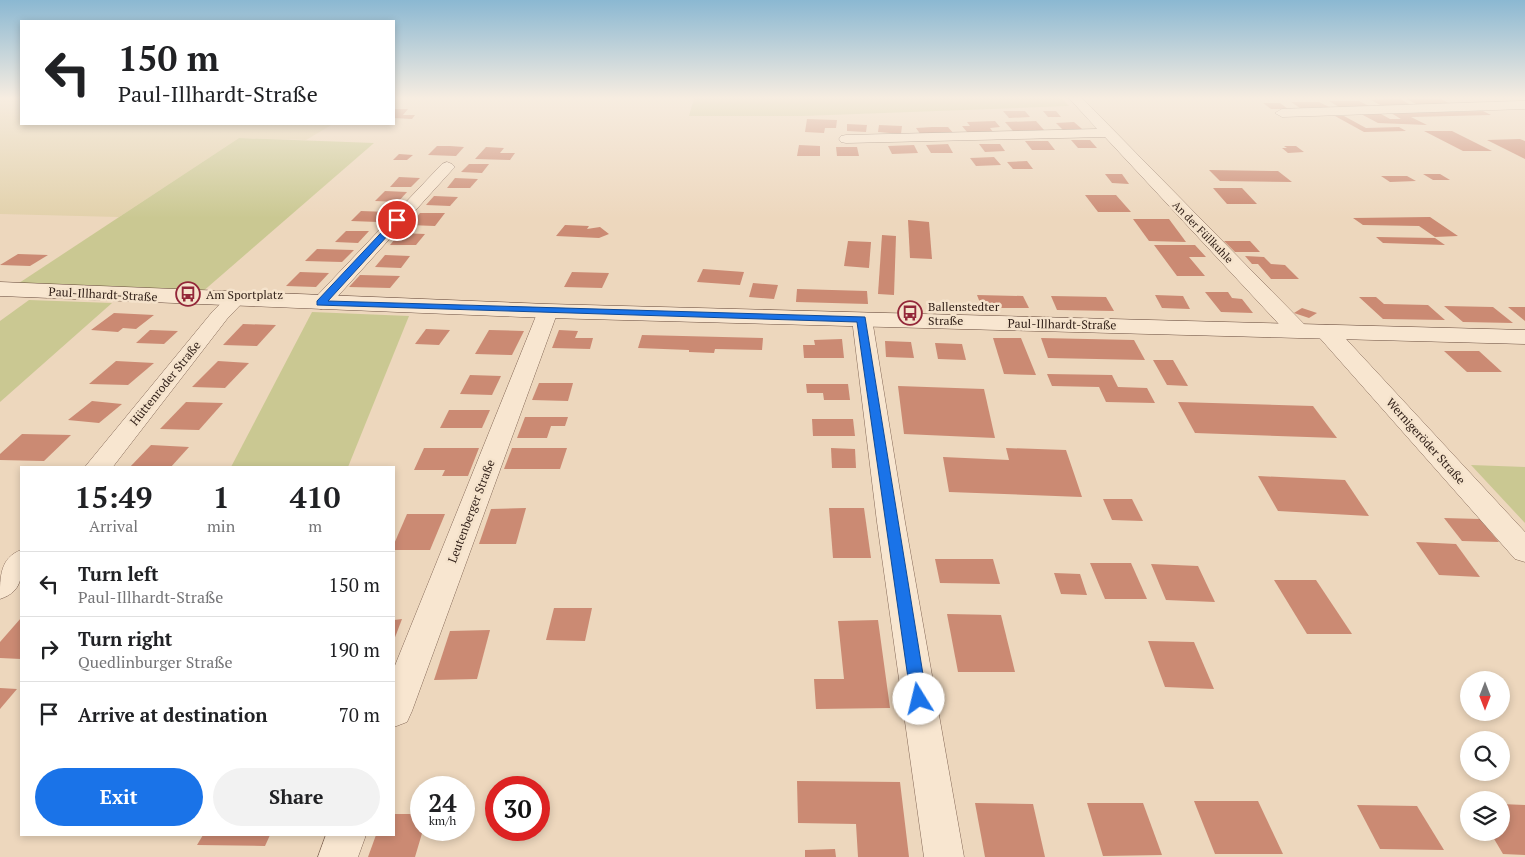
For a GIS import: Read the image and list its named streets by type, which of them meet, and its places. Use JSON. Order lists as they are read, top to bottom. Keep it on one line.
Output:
{"streets":{"street":["An der Füllkuhle","Paul-Illhardt-Straße","Hüttenroder Straße","Wernigeröder Straße","Leutenberger Straße"]},"crossings":[["An der Füllkuhle","Paul-Illhardt-Straße"],["Paul-Illhardt-Straße","Hüttenroder Straße"],["Paul-Illhardt-Straße","Wernigeröder Straße"],["Paul-Illhardt-Straße","Leutenberger Straße"]],"places":{"bus stop":["Am Sportplatz","Ballenstedter Straße"]},"north":"bottom","page":{"turn":["150 m","Paul-Illhardt-Straße"],"eta":["15:49","Arrival","1","min","410","m"],"list":[{"name":"Turn left","note":"Paul-Illhardt-Straße","value":"150 m"},{"name":"Turn right","note":"Quedlinburger Straße","value":"190 m"},{"name":"Arrive at destination","value":"70 m"}],"buttons":["Exit","Share"],"speed":"24 km/h","limit":"30"}}
